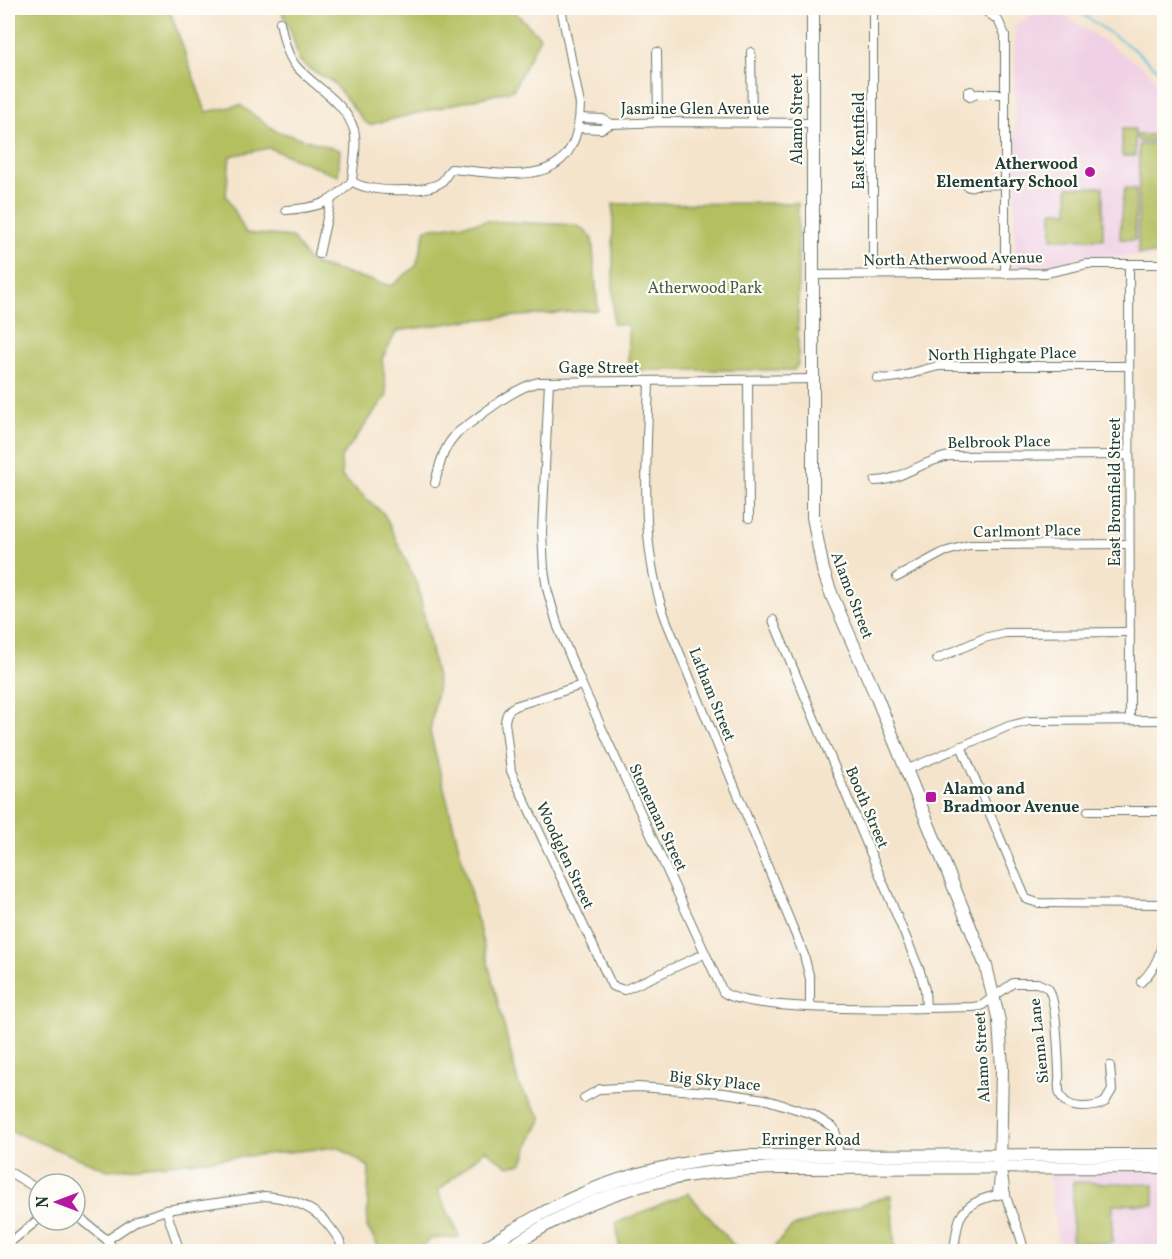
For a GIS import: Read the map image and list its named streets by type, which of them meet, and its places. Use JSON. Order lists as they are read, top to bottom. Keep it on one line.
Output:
{"streets":{"main road":["Alamo Street","Erringer Road"],"street":["Jasmine Glen Avenue","East Kentfield","North Atherwood Avenue","North Highgate Place","Gage Street","Belbrook Place","East Bromfield Street","Carlmont Place","Latham Street","Booth Street","Stoneman Street","Woodglen Street","Sienna Lane","Big Sky Place"]},"crossings":[["Jasmine Glen Avenue","Alamo Street"],["Alamo Street","North Atherwood Avenue"],["Alamo Street","Gage Street"],["Alamo Street","Stoneman Street"],["Alamo Street","Sienna Lane"],["Alamo Street","Erringer Road"],["East Kentfield","North Atherwood Avenue"],["North Atherwood Avenue","East Bromfield Street"],["North Highgate Place","East Bromfield Street"],["Gage Street","Latham Street"],["Gage Street","Stoneman Street"],["Belbrook Place","East Bromfield Street"],["East Bromfield Street","Carlmont Place"],["Latham Street","Stoneman Street"],["Booth Street","Stoneman Street"],["Stoneman Street","Woodglen Street"],["Stoneman Street","Sienna Lane"],["Big Sky Place","Erringer Road"]],"parks":["Atherwood Park"],"places":{"other":["Atherwood Elementary School"],"transit":["Alamo and Bradmoor Avenue"]},"north":"left"}
